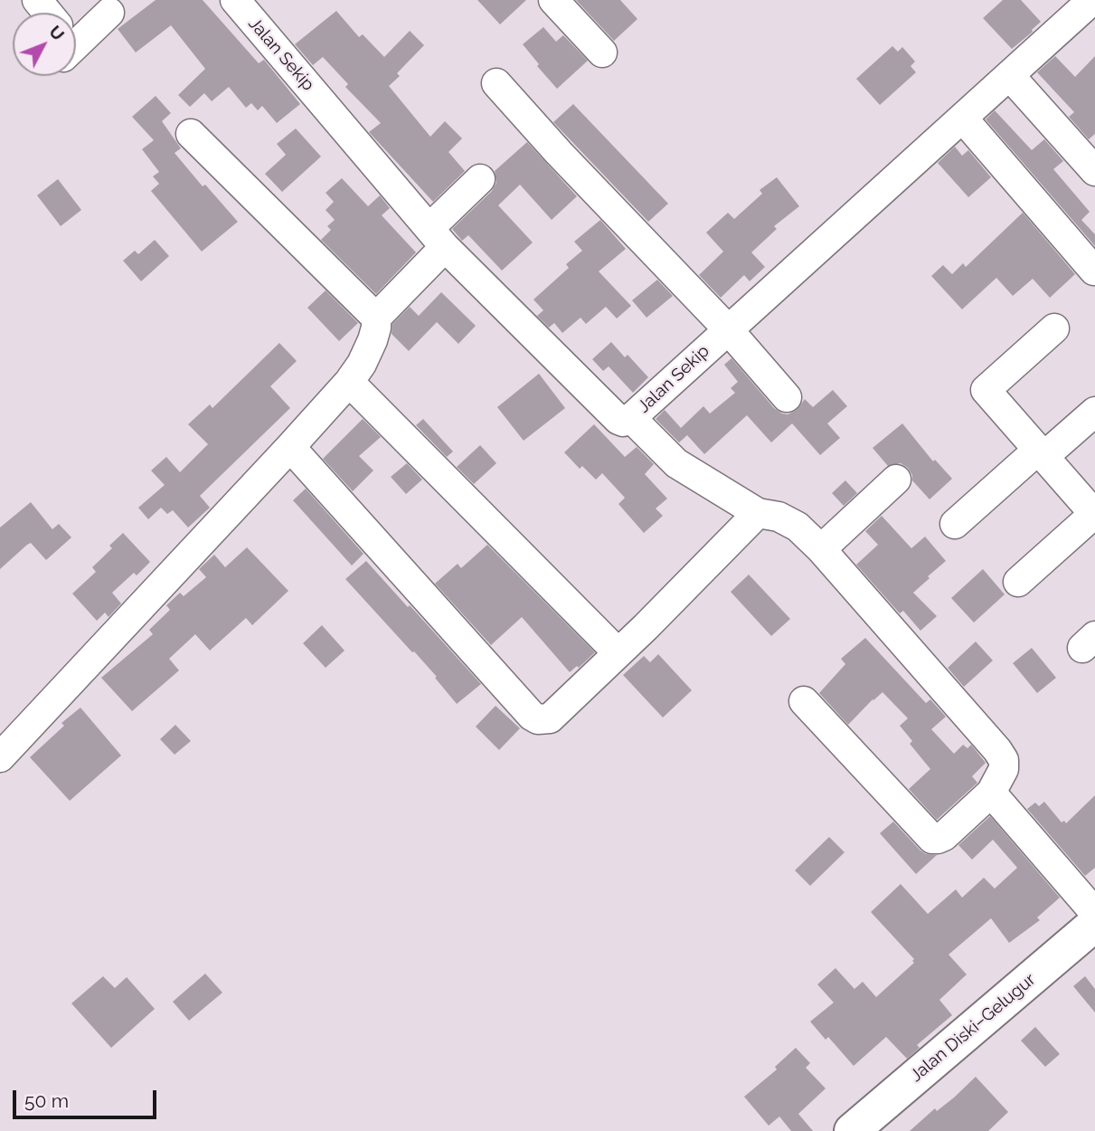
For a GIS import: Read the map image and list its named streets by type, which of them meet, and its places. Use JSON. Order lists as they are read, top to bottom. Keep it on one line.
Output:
{"streets":{"main road":["Jalan Diski–Gelugur"],"street":["Jalan Sekip"]},"scale_bar":"50 m","north":"top right"}
